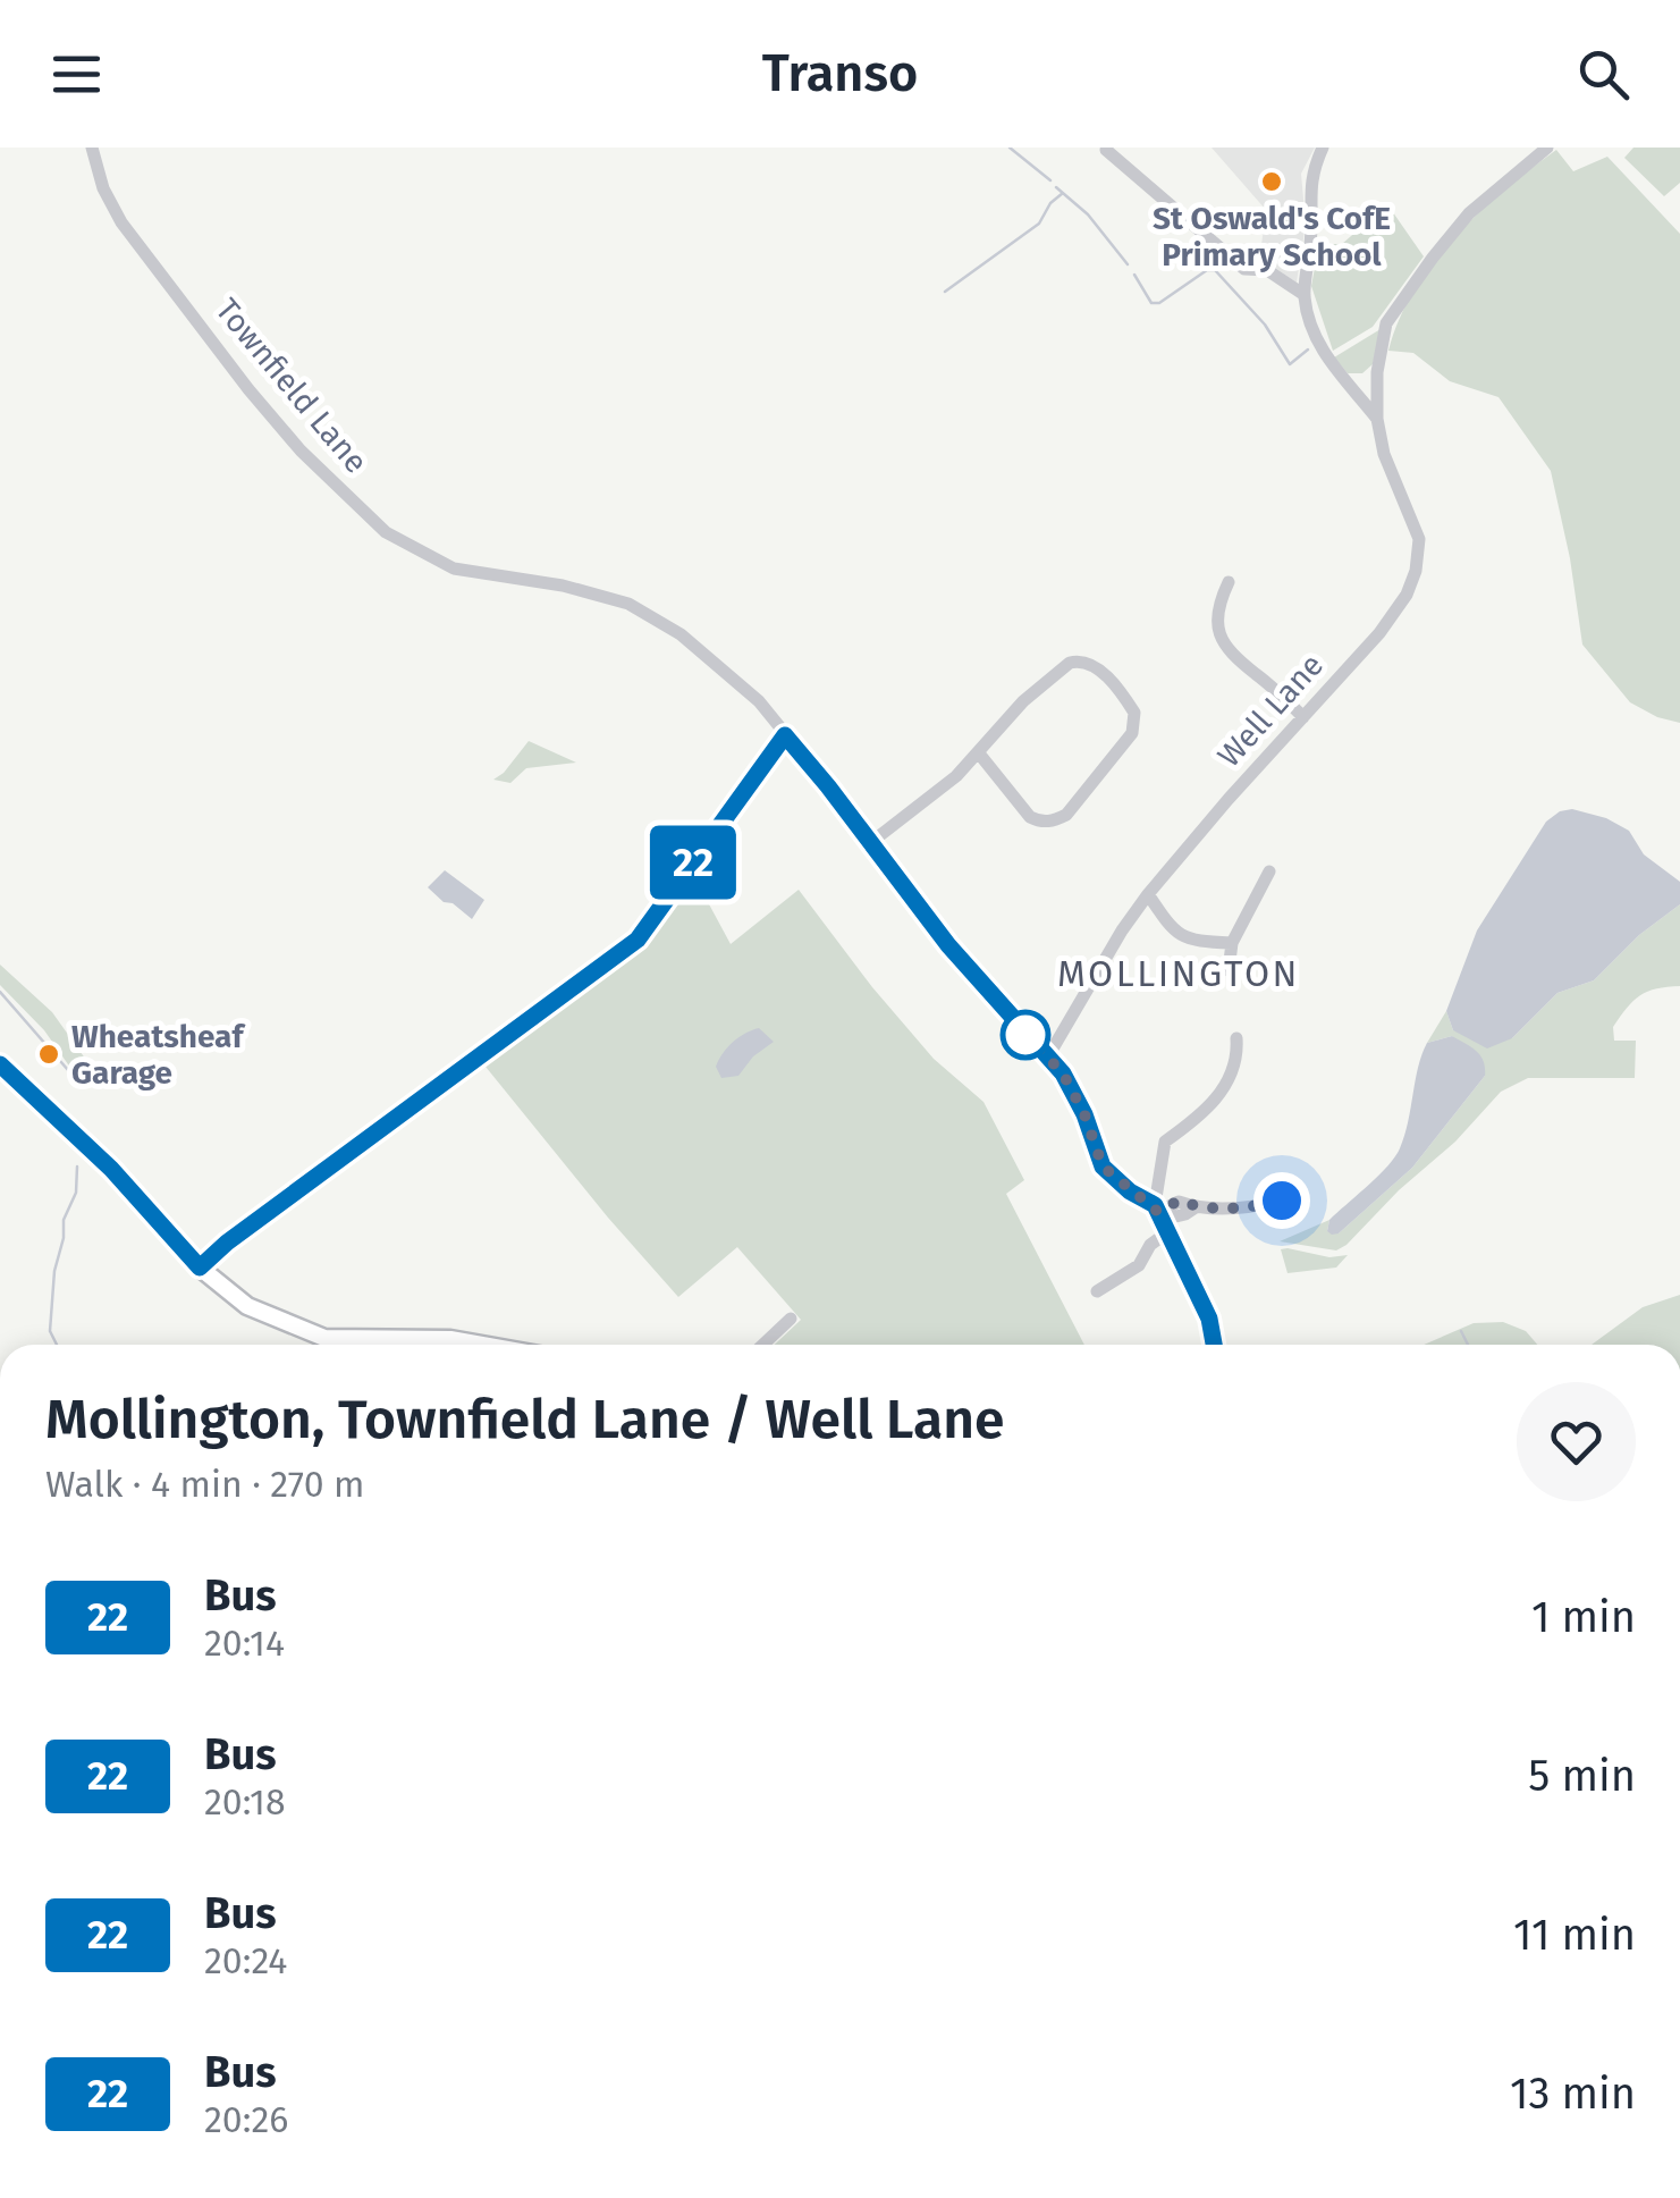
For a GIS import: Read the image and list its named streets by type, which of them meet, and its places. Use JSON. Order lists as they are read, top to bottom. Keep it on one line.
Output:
{"streets":{"street":["Townfield Lane","Well Lane"]},"crossings":[["Townfield Lane","Well Lane"]],"districts":["MOLLINGTON"],"places":["St Oswald's CofE Primary School","Wheatsheaf Garage"],"lines":["bus line 22"],"page":{"header":"Transo","on_map":"22","heading":["Mollington, Townfield Lane / Well Lane","Walk · 4 min · 270 m"],"list":[{"mark":"22","name":"Bus","note":"20:14","value":"1 min"},{"mark":"22","name":"Bus","note":"20:18","value":"5 min"},{"mark":"22","name":"Bus","note":"20:24","value":"11 min"},{"mark":"22","name":"Bus","note":"20:26","value":"13 min"}]}}
